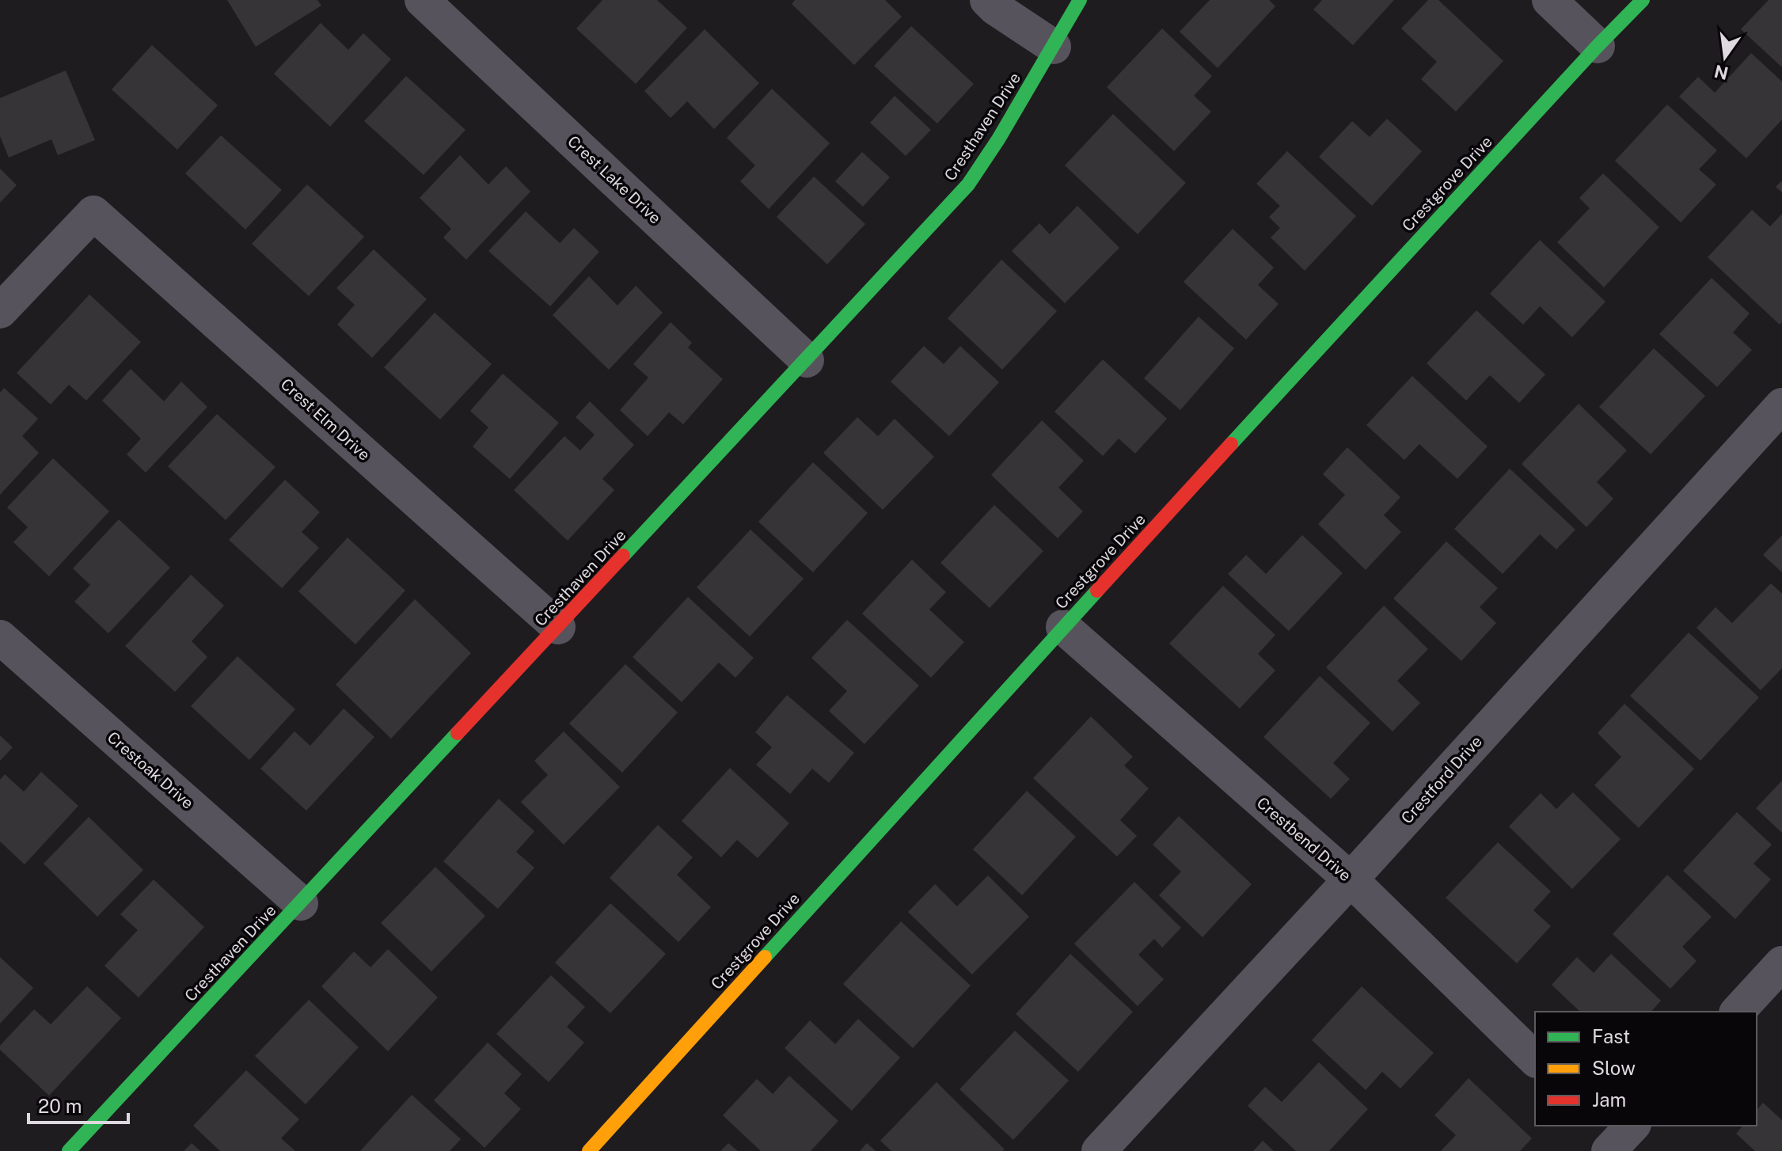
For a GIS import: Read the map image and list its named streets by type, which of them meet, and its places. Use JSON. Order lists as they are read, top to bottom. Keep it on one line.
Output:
{"streets":{"street":["Cresthaven Drive","Crest Lake Drive","Crestgrove Drive","Crest Elm Drive","Crestoak Drive","Crestford Drive","Crestbend Drive"]},"crossings":[["Cresthaven Drive","Crest Lake Drive"],["Cresthaven Drive","Crest Elm Drive"],["Cresthaven Drive","Crestoak Drive"],["Crestgrove Drive","Crestbend Drive"],["Crestford Drive","Crestbend Drive"]],"legend":["Fast","Slow","Jam"],"scale_bar":"20 m","north":"bottom"}
